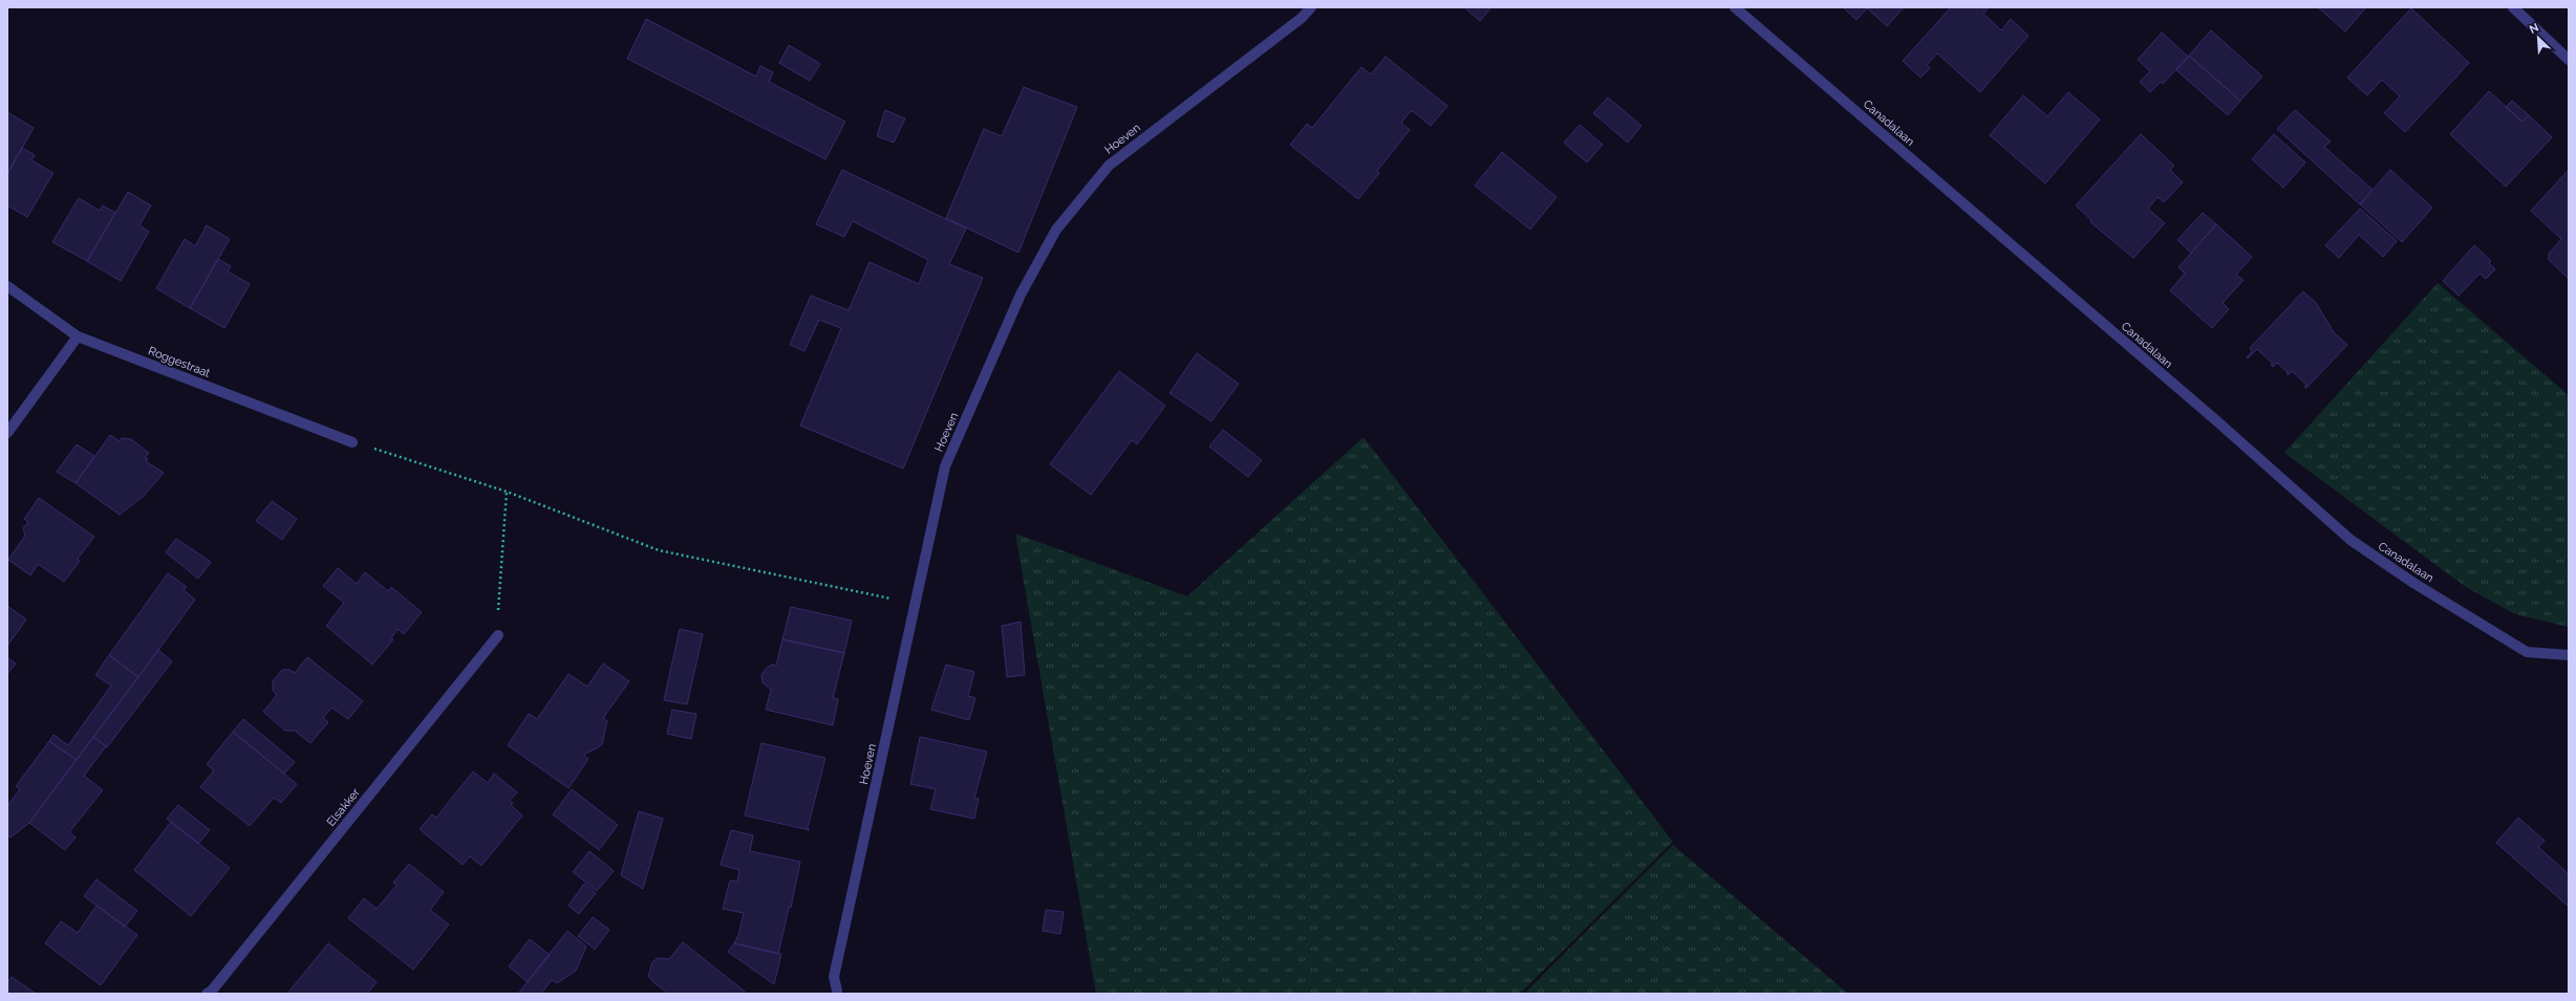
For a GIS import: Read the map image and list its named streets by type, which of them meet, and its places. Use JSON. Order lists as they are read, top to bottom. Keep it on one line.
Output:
{"streets":{"street":["Canadalaan","Hoeven","Roggestraat","Elsakker"]},"north":"top left"}
